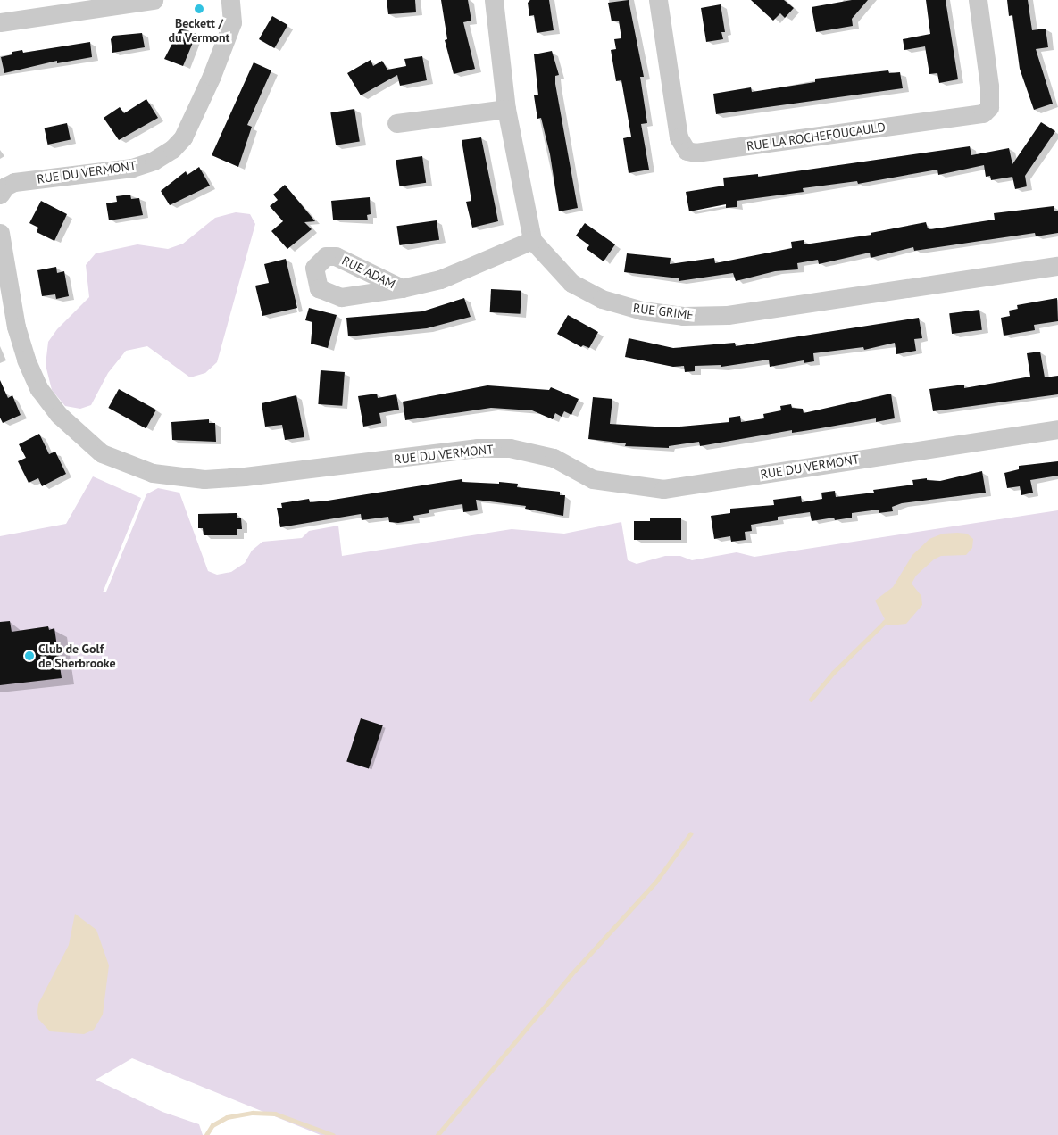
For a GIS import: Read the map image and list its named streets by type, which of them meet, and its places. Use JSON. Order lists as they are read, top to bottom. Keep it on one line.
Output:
{"streets":{"street":["RUE LA ROCHEFOUCAULD","RUE DU VERMONT","RUE ADAM","RUE GRIME"]},"crossings":[["RUE ADAM","RUE GRIME"]],"places":["Beckett / du Vermont","Club de Golf de Sherbrooke"]}
